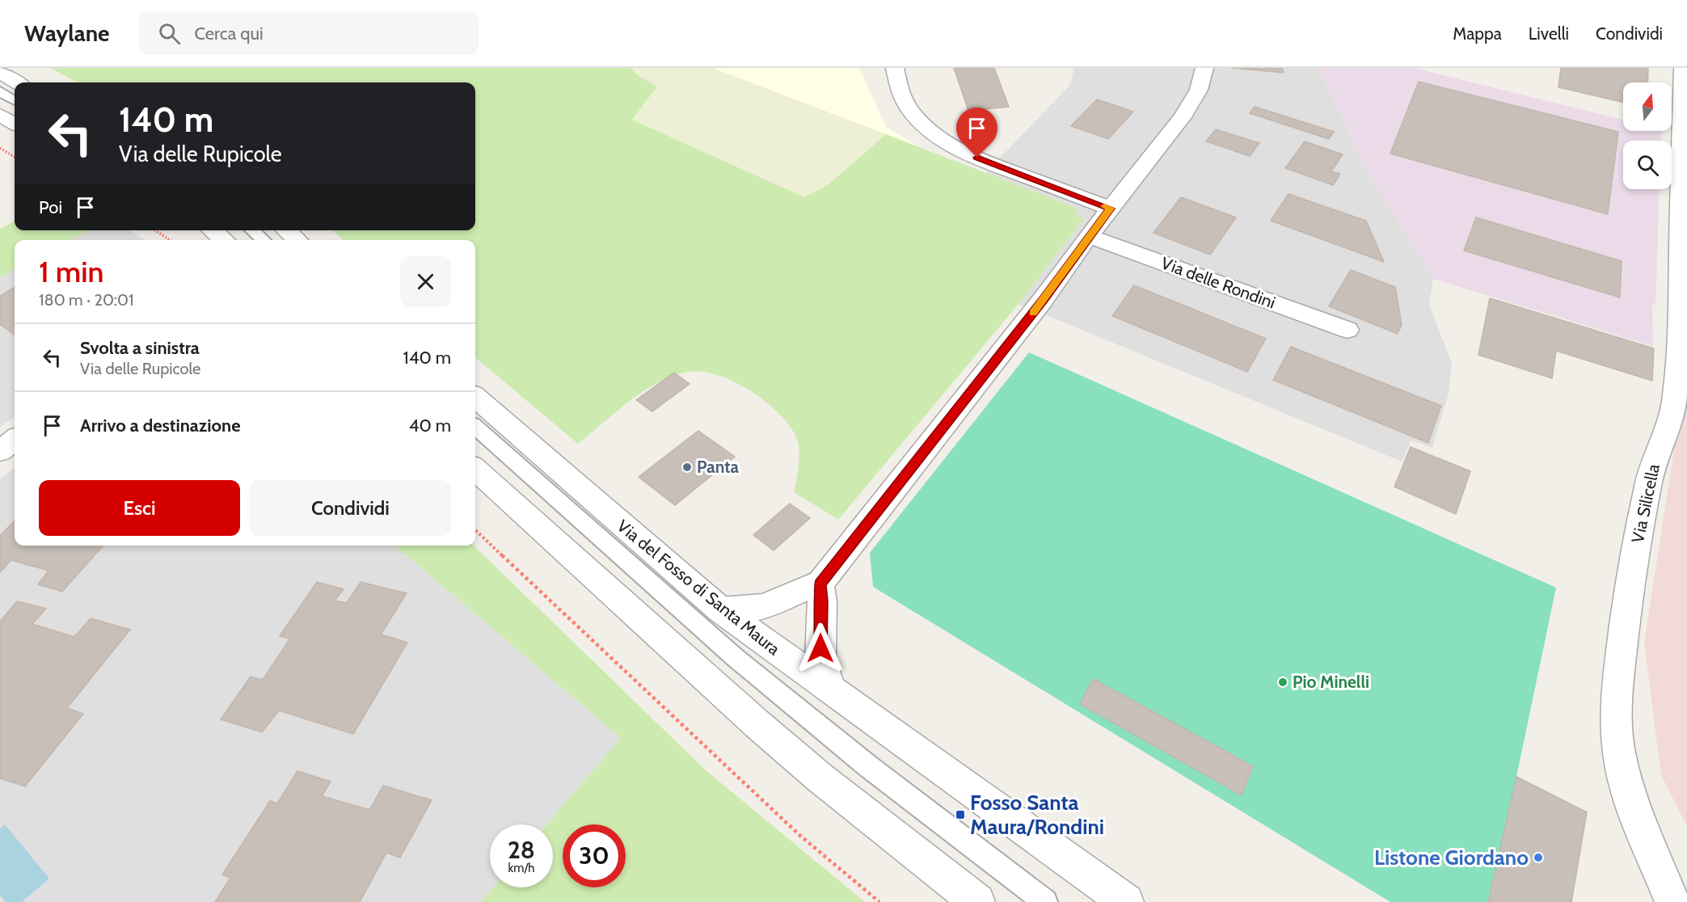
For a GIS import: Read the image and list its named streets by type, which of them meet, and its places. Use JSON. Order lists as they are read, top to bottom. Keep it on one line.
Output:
{"streets":{"street":["Via delle Rondini","Via Silicella","Via del Fosso di Santa Maura"]},"places":{"other":["Panta","Pio Minelli","Listone Giordano"],"transit":["Fosso Santa Maura/Rondini"]},"north":"top","page":{"header":"Waylane","search":"Cerca qui","nav":["Mappa","Livelli","Condividi"],"turn":["140 m","Via delle Rupicole"],"then":"Poi","heading":["1 min","180 m · 20:01"],"list":[{"name":"Svolta a sinistra","note":"Via delle Rupicole","value":"140 m"},{"name":"Arrivo a destinazione","value":"40 m"}],"buttons":["Esci","Condividi"],"speed":"28 km/h","limit":"30"}}
